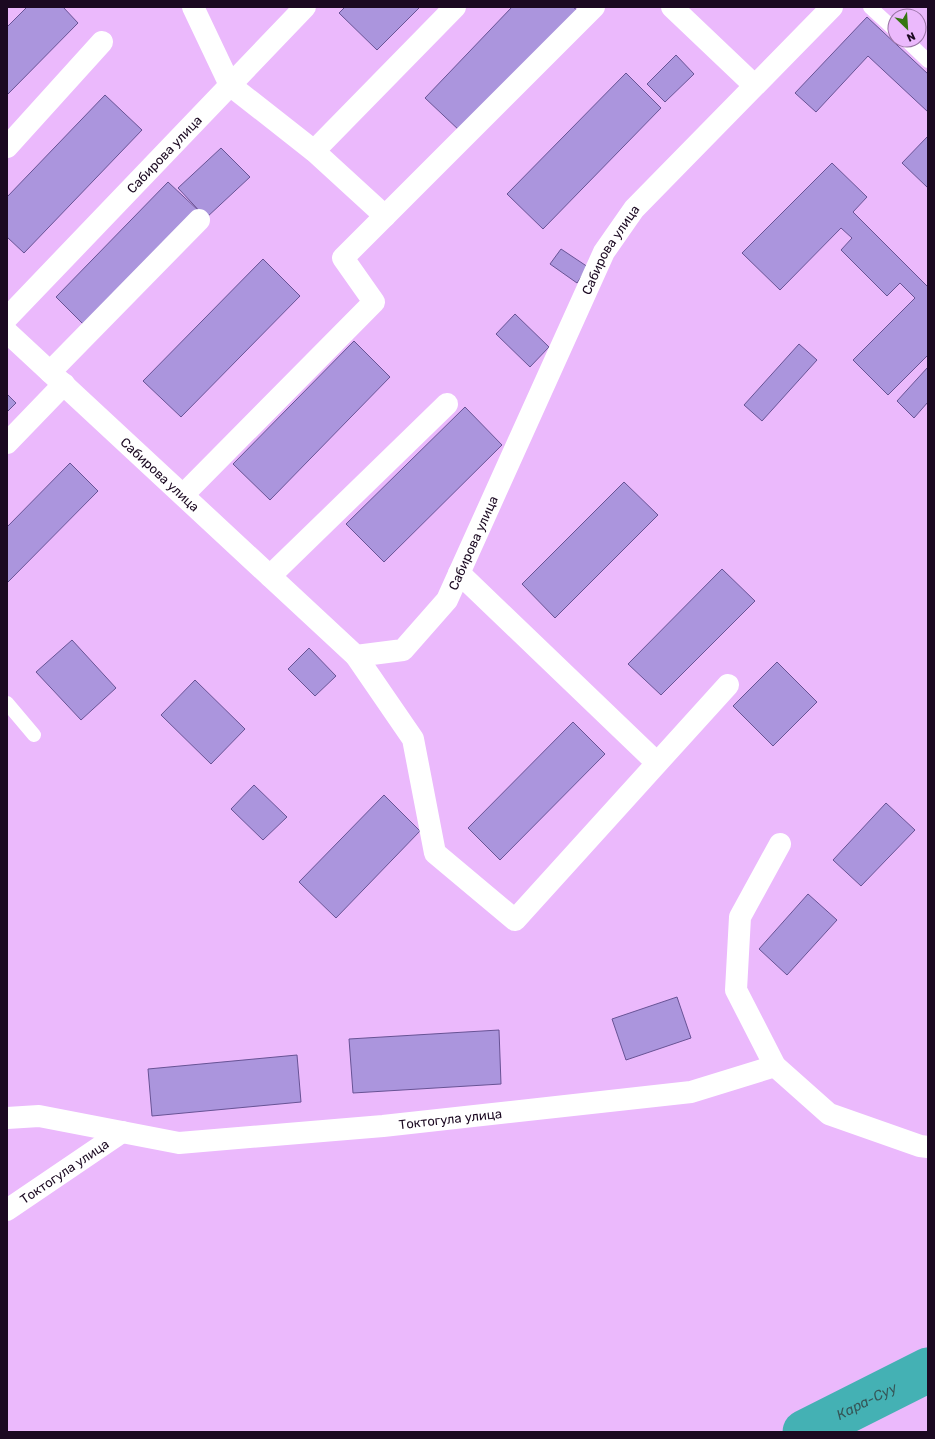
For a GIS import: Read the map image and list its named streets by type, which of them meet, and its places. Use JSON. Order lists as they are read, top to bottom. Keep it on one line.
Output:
{"streets":{"street":["Сабирова улица","Токтогула улица"]},"water":["Кара-Суу"],"north":"bottom right"}
